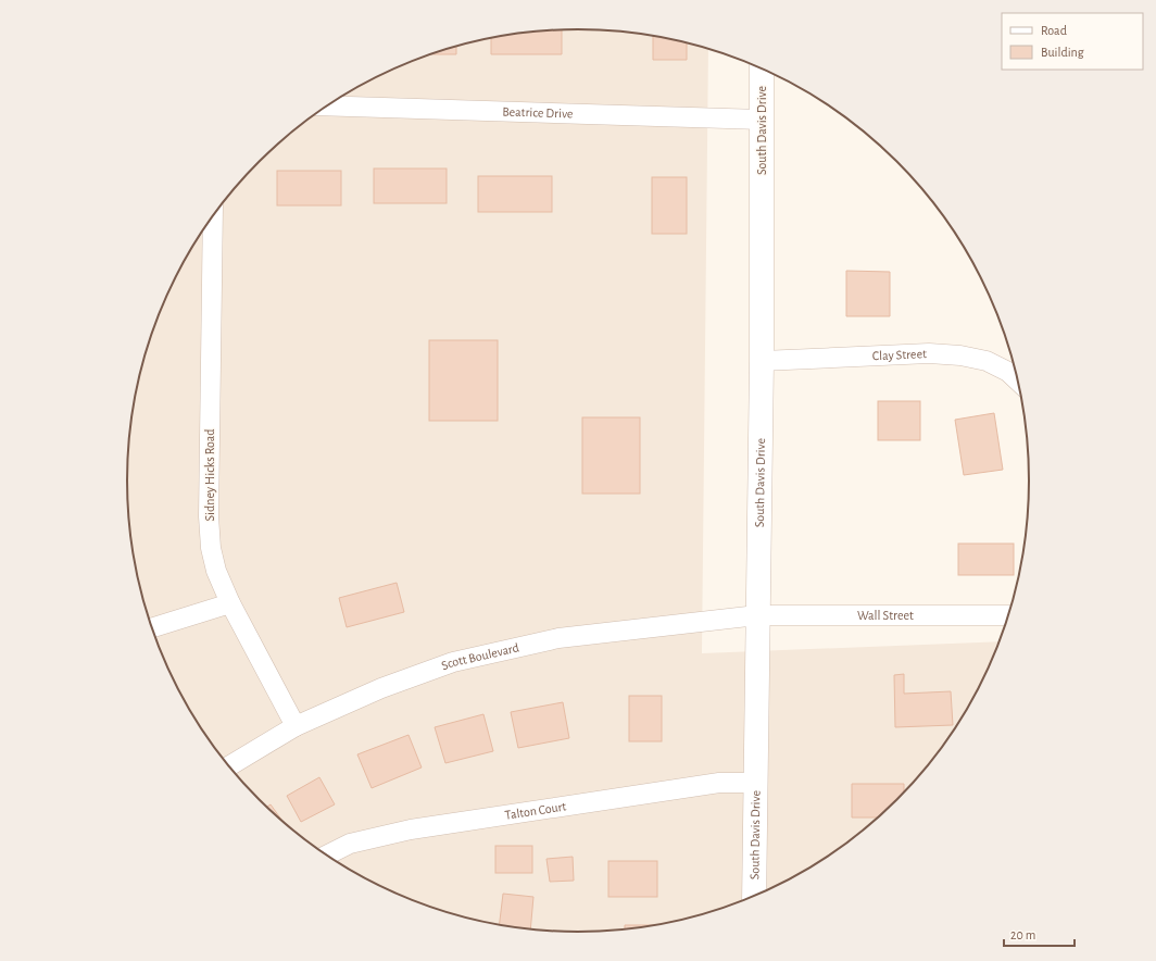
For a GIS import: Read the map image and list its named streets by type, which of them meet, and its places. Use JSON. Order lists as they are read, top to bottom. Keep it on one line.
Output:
{"streets":{"street":["Beatrice Drive","South Davis Drive","Clay Street","Sidney Hicks Road","Wall Street","Scott Boulevard","Talton Court"]},"crossings":[["Beatrice Drive","South Davis Drive"],["South Davis Drive","Clay Street"],["South Davis Drive","Wall Street"],["South Davis Drive","Scott Boulevard"],["South Davis Drive","Talton Court"],["Sidney Hicks Road","Scott Boulevard"],["Wall Street","Scott Boulevard"]],"legend":["Road","Building"],"scale_bar":"20 m"}
